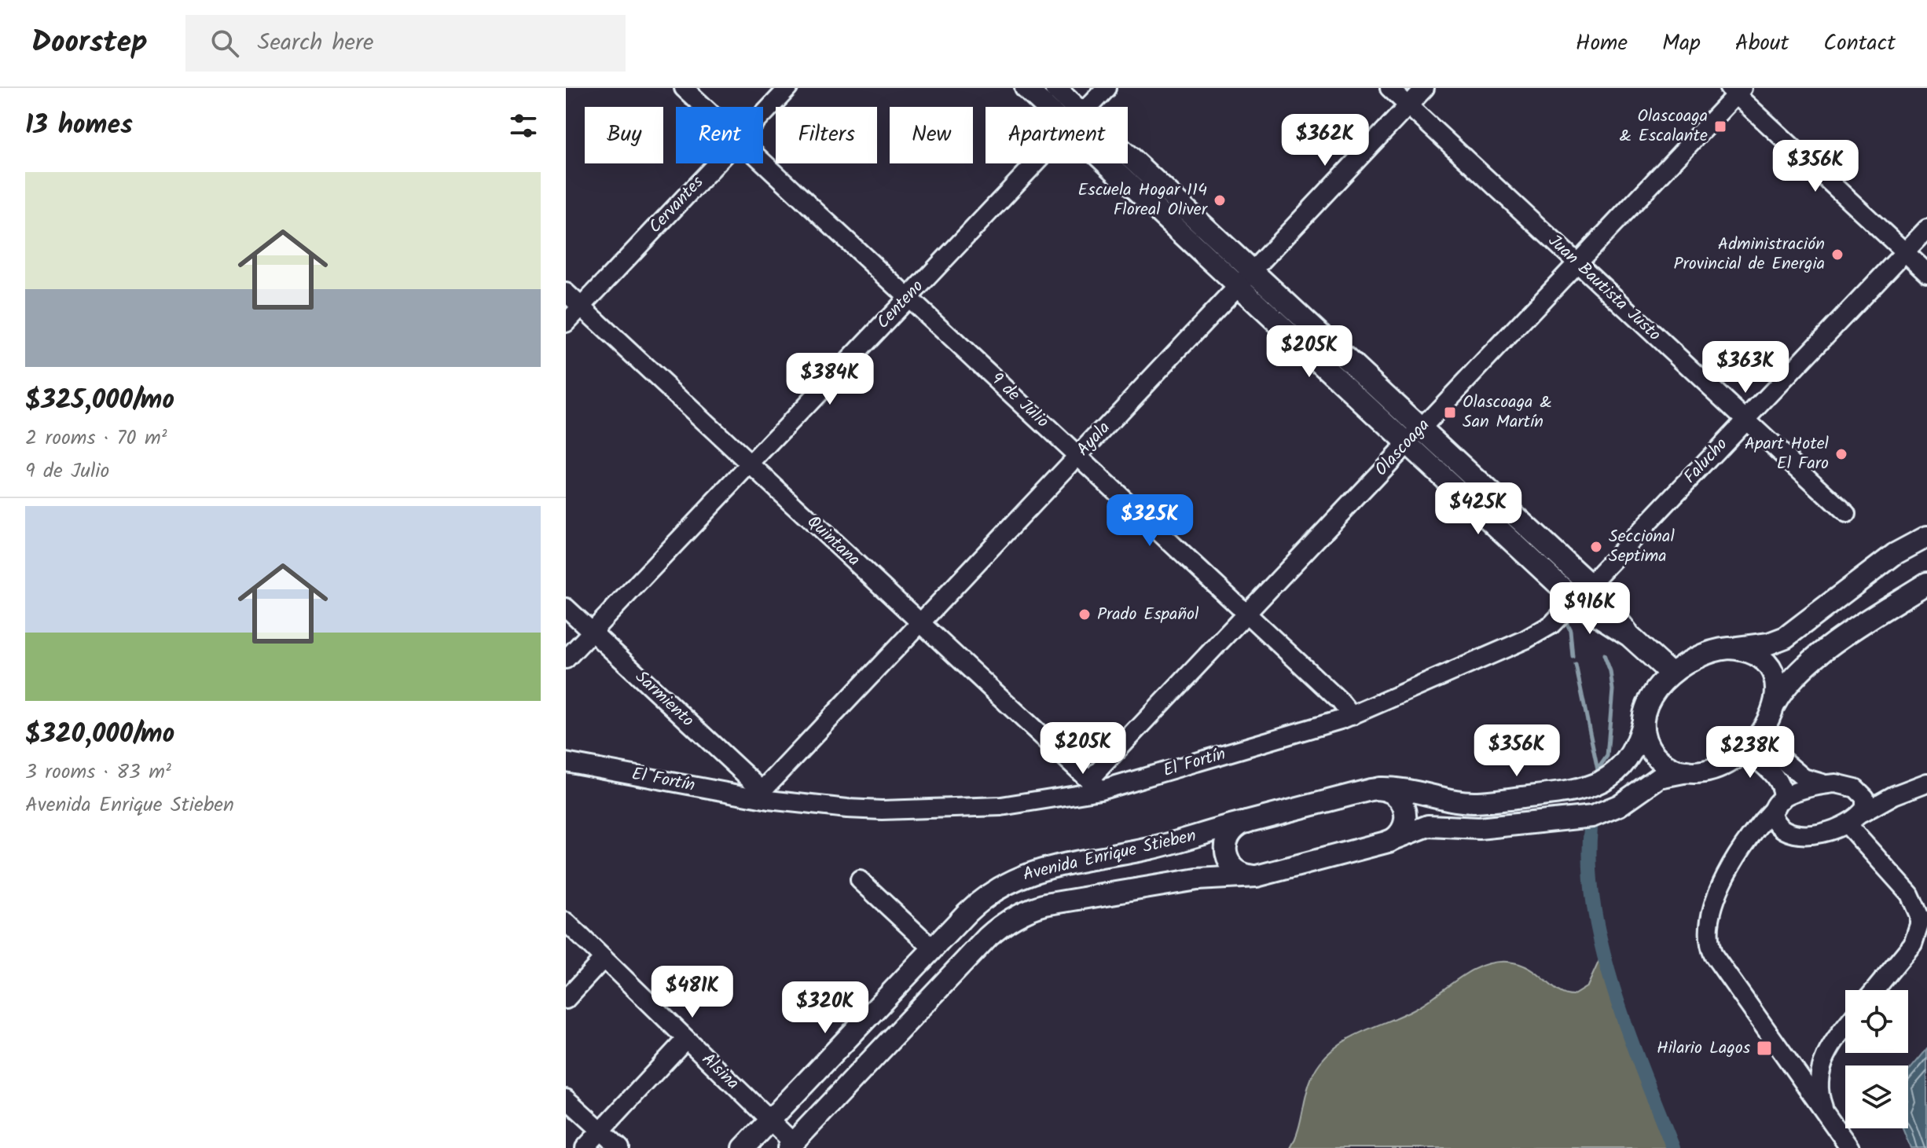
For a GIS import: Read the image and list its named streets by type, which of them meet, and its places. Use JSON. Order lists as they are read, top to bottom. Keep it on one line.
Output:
{"streets":{"main road":["Avenida Enrique Stieben"],"street":["Cervantes","Juan Bautista Justo","Centeno","9 de Julio","Ayala","Olascoaga","Falucho","Quintana","Sarmiento","El Fortín","Alsina"]},"crossings":[["Cervantes","Quintana"],["Juan Bautista Justo","Ayala"],["Juan Bautista Justo","Olascoaga"],["Juan Bautista Justo","Falucho"],["Centeno","9 de Julio"],["Centeno","Quintana"],["Centeno","Sarmiento"],["9 de Julio","Ayala"],["9 de Julio","Olascoaga"],["9 de Julio","El Fortín"],["Ayala","Quintana"],["Ayala","Sarmiento"],["Ayala","El Fortín"],["Olascoaga","Quintana"],["Olascoaga","El Fortín"],["Falucho","El Fortín"],["Quintana","El Fortín"],["Sarmiento","El Fortín"],["Avenida Enrique Stieben","Alsina"]],"places":{"transit":["Olascoaga & Escalante","Olascoaga & San Martín","Hilario Lagos"],"other":["Escuela Hogar 114 Floreal Oliver","Administración Provincial de Energia","Apart Hotel El Faro","Seccional Septima","Prado Español"]},"page":{"header":"Doorstep","search":"Search here","nav":["Home","Map","About","Contact"],"heading":"13 homes","chip":["Buy","Rent","Filters","New","Apartment"],"price":["$362K","$356K","$205K","$363K","$384K","$425K","$325K","$916K","$205K","$356K","$238K","$481K","$320K"],"list":[{"name":"$325,000/mo","note":"2 rooms · 70 m² · 9 de Julio"},{"name":"$320,000/mo","note":"3 rooms · 83 m² · Avenida Enrique Stieben"}]}}
